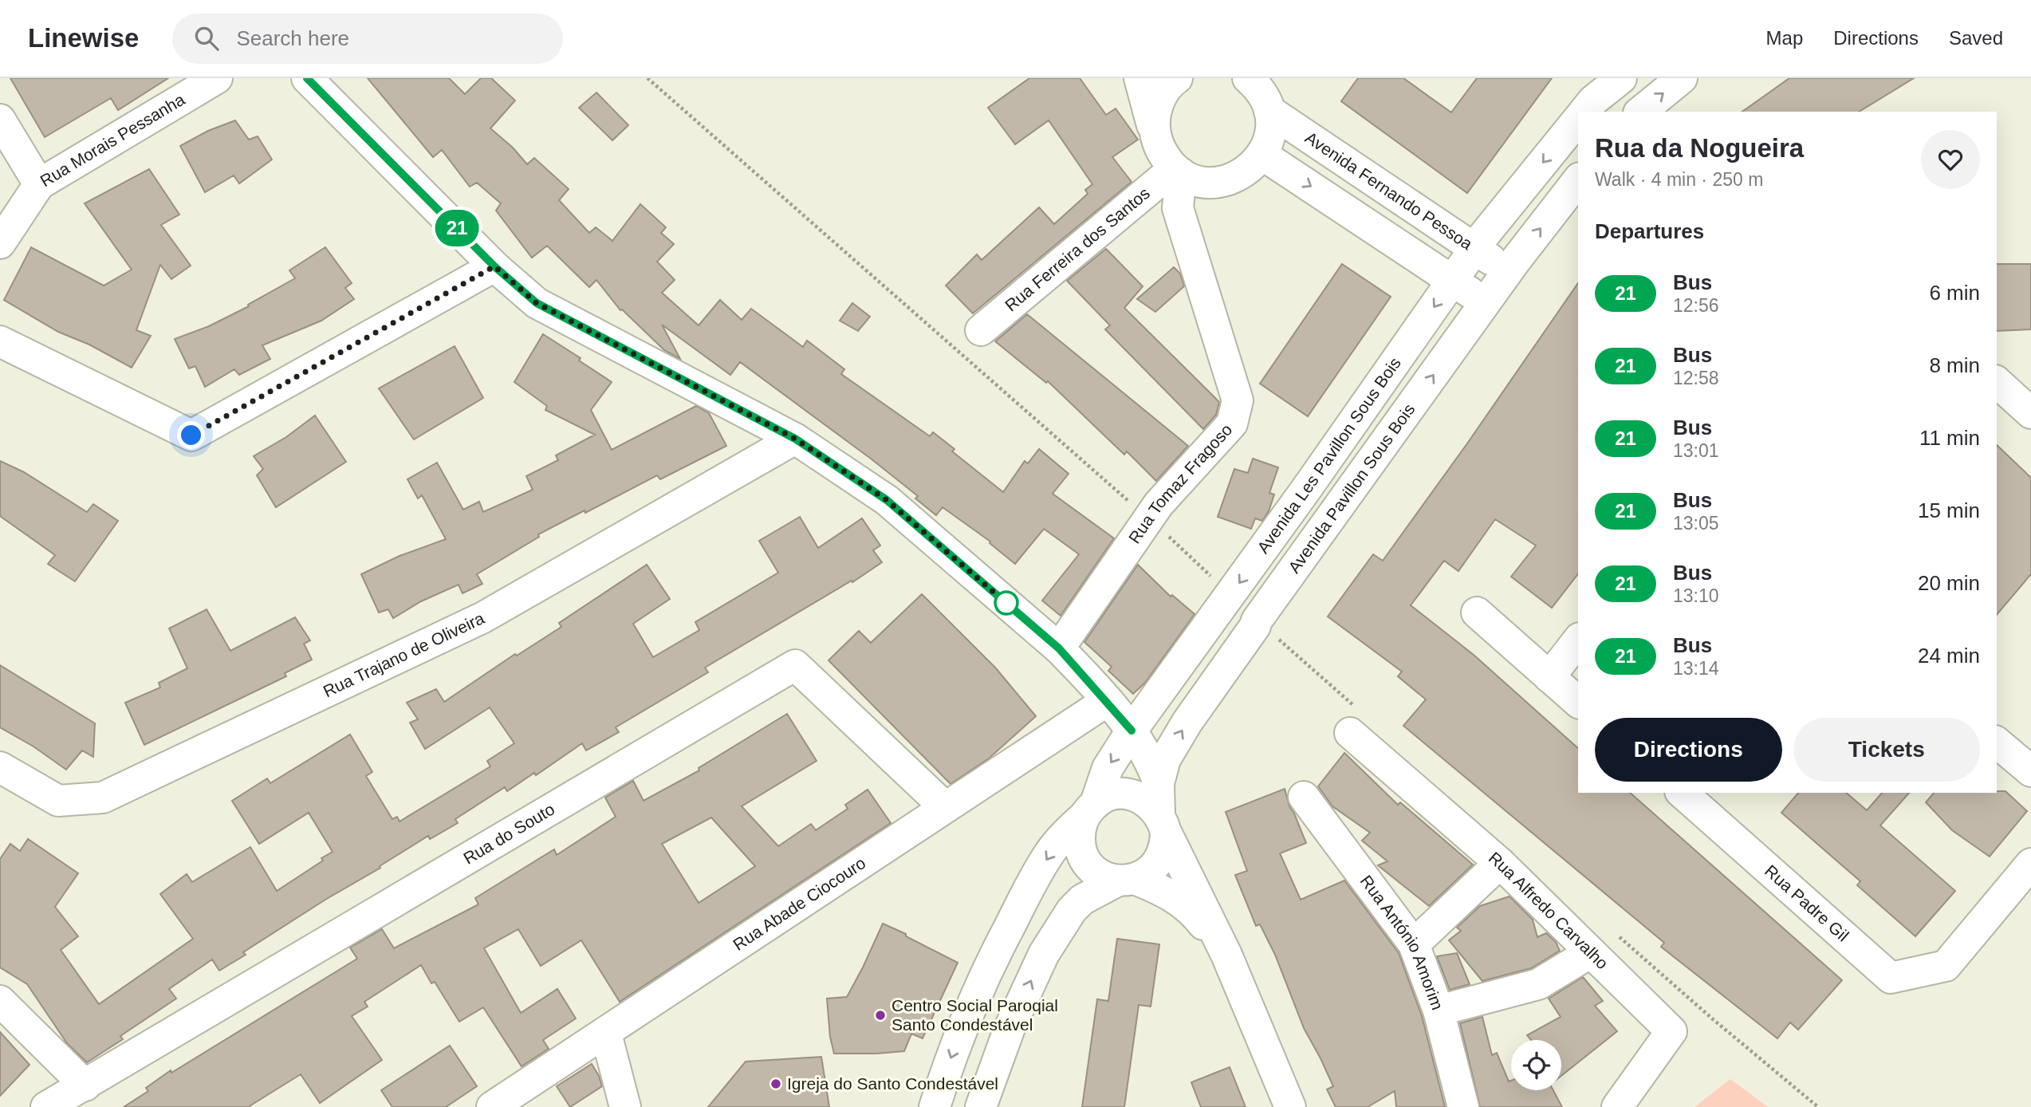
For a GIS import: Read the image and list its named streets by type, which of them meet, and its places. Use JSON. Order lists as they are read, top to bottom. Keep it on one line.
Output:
{"streets":{"street":["Rua Morais Pessanha","Avenida Fernando Pessoa","Rua Ferreira dos Santos","Avenida Les Pavillon Sous Bois","Rua Tomaz Fragoso","Avenida Pavillon Sous Bois","Rua Trajano de Oliveira","Rua do Souto","Rua Padre Gil","Rua Abade Ciocouro","Rua Alfredo Carvalho","Rua António Amorim"]},"crossings":[["Avenida Fernando Pessoa","Avenida Les Pavillon Sous Bois"],["Avenida Fernando Pessoa","Avenida Pavillon Sous Bois"],["Rua Ferreira dos Santos","Rua Tomaz Fragoso"],["Avenida Les Pavillon Sous Bois","Avenida Pavillon Sous Bois"],["Rua do Souto","Rua Abade Ciocouro"]],"one_way":["Avenida Les Pavillon Sous Bois","Avenida Pavillon Sous Bois"],"places":["Centro Social Paroqial Santo Condestável","Igreja do Santo Condestável"],"lines":["bus line 21"],"page":{"header":"Linewise","search":"Search here","nav":["Map","Directions","Saved"],"on_map":"21","heading":[["Rua da Nogueira","Walk · 4 min · 250 m"],"Departures"],"list":[{"mark":"21","name":"Bus","note":"12:56","value":"6 min"},{"mark":"21","name":"Bus","note":"12:58","value":"8 min"},{"mark":"21","name":"Bus","note":"13:01","value":"11 min"},{"mark":"21","name":"Bus","note":"13:05","value":"15 min"},{"mark":"21","name":"Bus","note":"13:10","value":"20 min"},{"mark":"21","name":"Bus","note":"13:14","value":"24 min"}],"buttons":["Directions","Tickets"]}}
